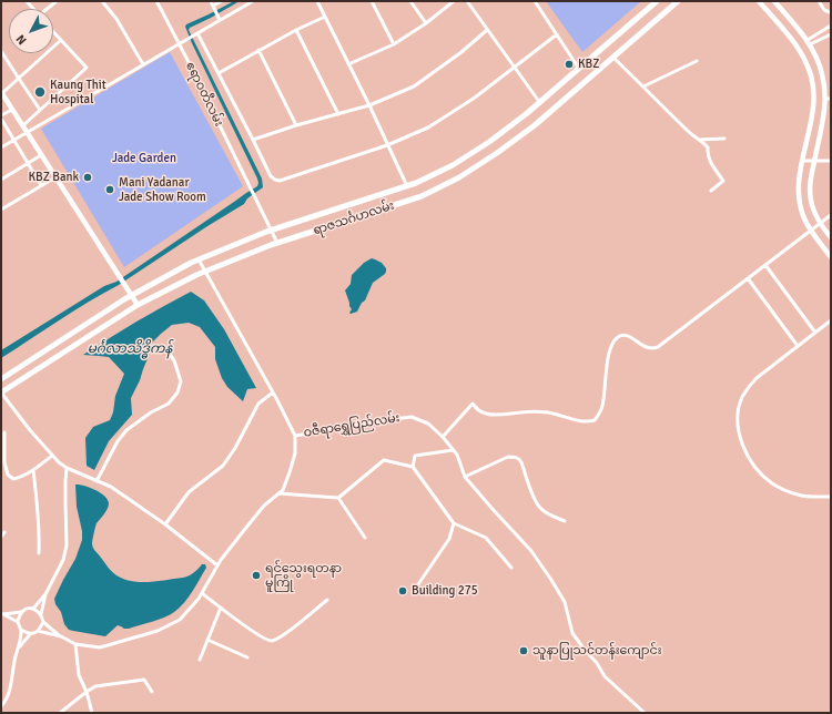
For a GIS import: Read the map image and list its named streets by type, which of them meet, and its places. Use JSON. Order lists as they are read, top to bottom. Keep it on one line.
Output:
{"streets":{"main road":["ရာဇသင်္ဂဟလမ်း"],"street":["ဧရာဝတီလမ်း","ဝဇီရာရွှေပြည်လမ်း"]},"crossings":[["ဧရာဝတီလမ်း","ရာဇသင်္ဂဟလမ်း"],["ရာဇသင်္ဂဟလမ်း","ဝဇီရာရွှေပြည်လမ်း"]],"water":["မင်္ဂလာသိဒ္ဓိကန်"],"parks":["Jade Garden"],"places":["KBZ","Kaung Thit Hospital","KBZ Bank","Mani Yadanar Jade Show Room","ရင်သွေးရတနာ မူကြို","Building 275","သူနာပြုသင်တန်းကျောင်း"],"north":"bottom left"}
